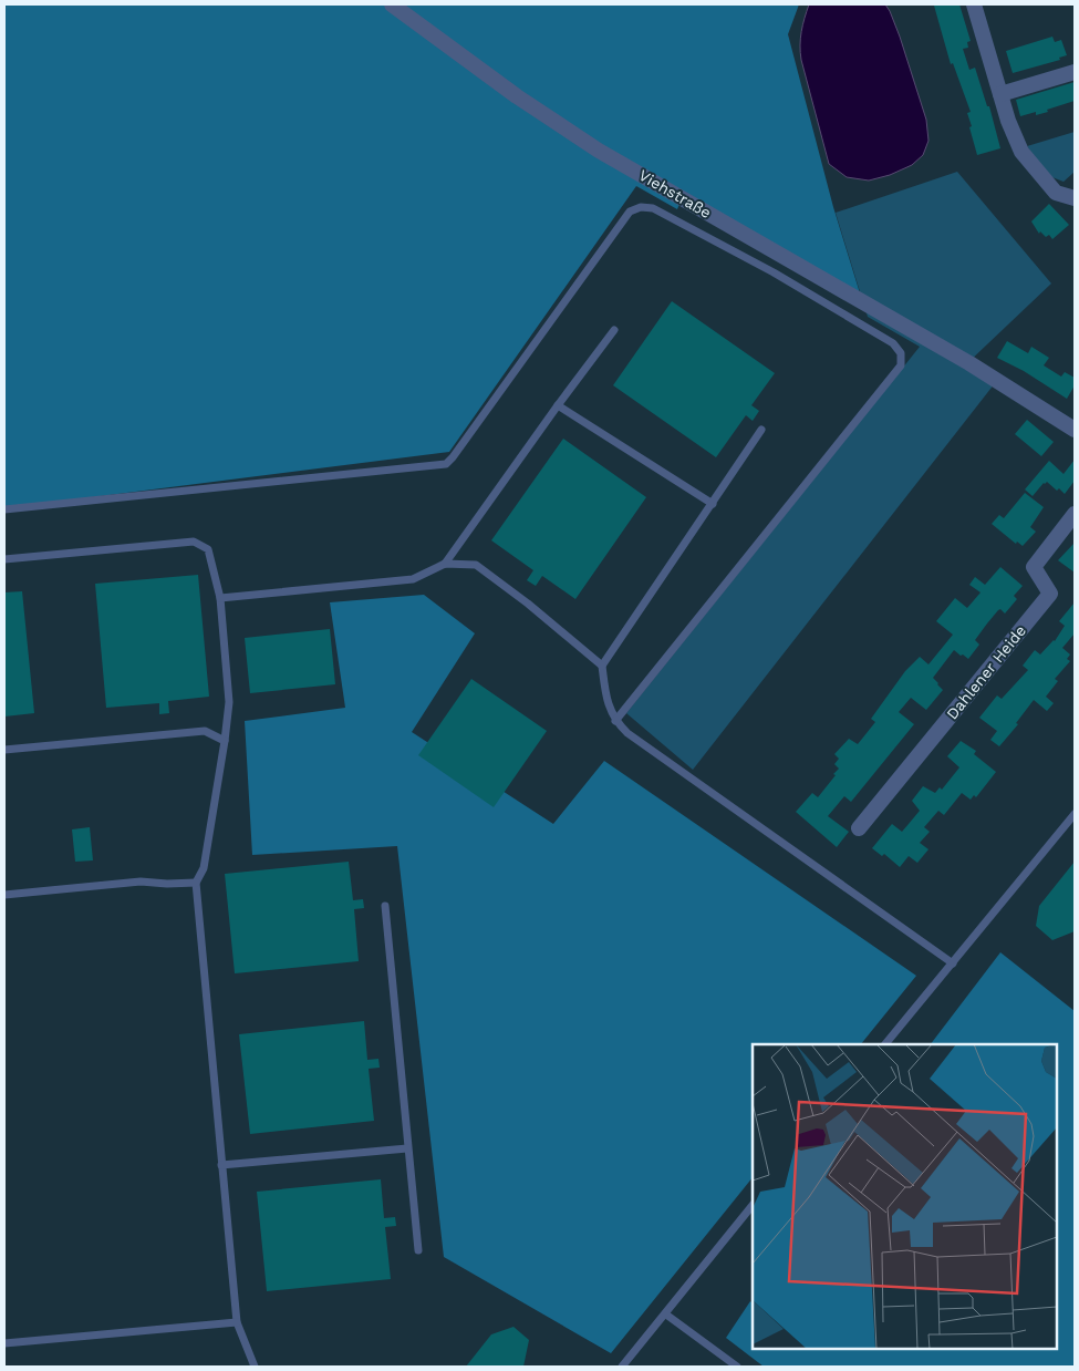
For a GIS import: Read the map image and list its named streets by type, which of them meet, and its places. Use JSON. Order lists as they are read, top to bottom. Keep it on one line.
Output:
{"streets":{"street":["Viehstraße","Dahlener Heide"]}}
